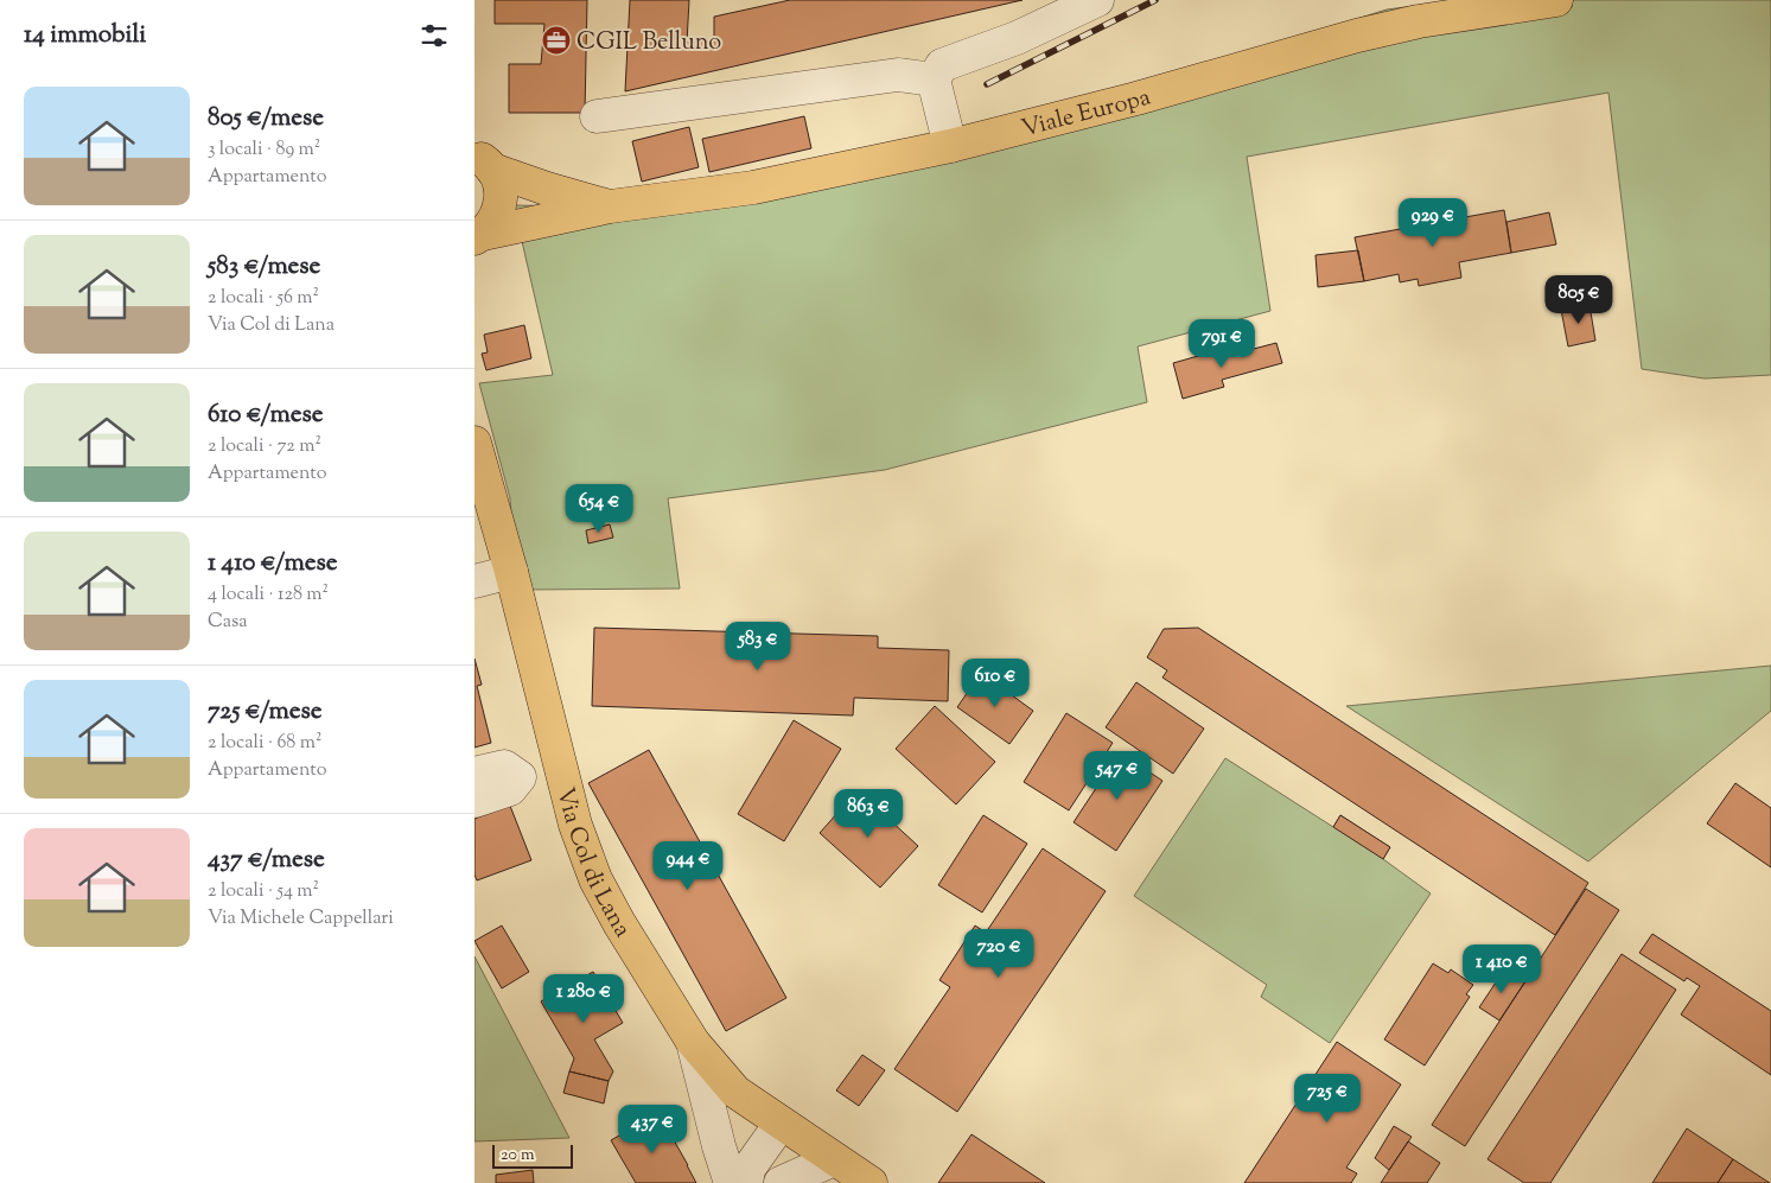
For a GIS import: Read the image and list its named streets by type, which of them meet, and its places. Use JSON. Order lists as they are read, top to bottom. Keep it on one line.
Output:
{"streets":{"main road":["Viale Europa","Via Col di Lana"]},"places":{"office":["CGIL Belluno"]},"scale_bar":"20 m","page":{"heading":"14 immobili","list":[{"name":"805 €/mese","note":"3 locali · 89 m² · Appartamento"},{"name":"583 €/mese","note":"2 locali · 56 m² · Via Col di Lana"},{"name":"610 €/mese","note":"2 locali · 72 m² · Appartamento"},{"name":"1 410 €/mese","note":"4 locali · 128 m² · Casa"},{"name":"725 €/mese","note":"2 locali · 68 m² · Appartamento"},{"name":"437 €/mese","note":"2 locali · 54 m² · Via Michele Cappellari"}],"price":["929 €","805 €","791 €","654 €","583 €","610 €","547 €","863 €","944 €","720 €","1 410 €","1 280 €","725 €","437 €"],"scale":"20 m"}}
